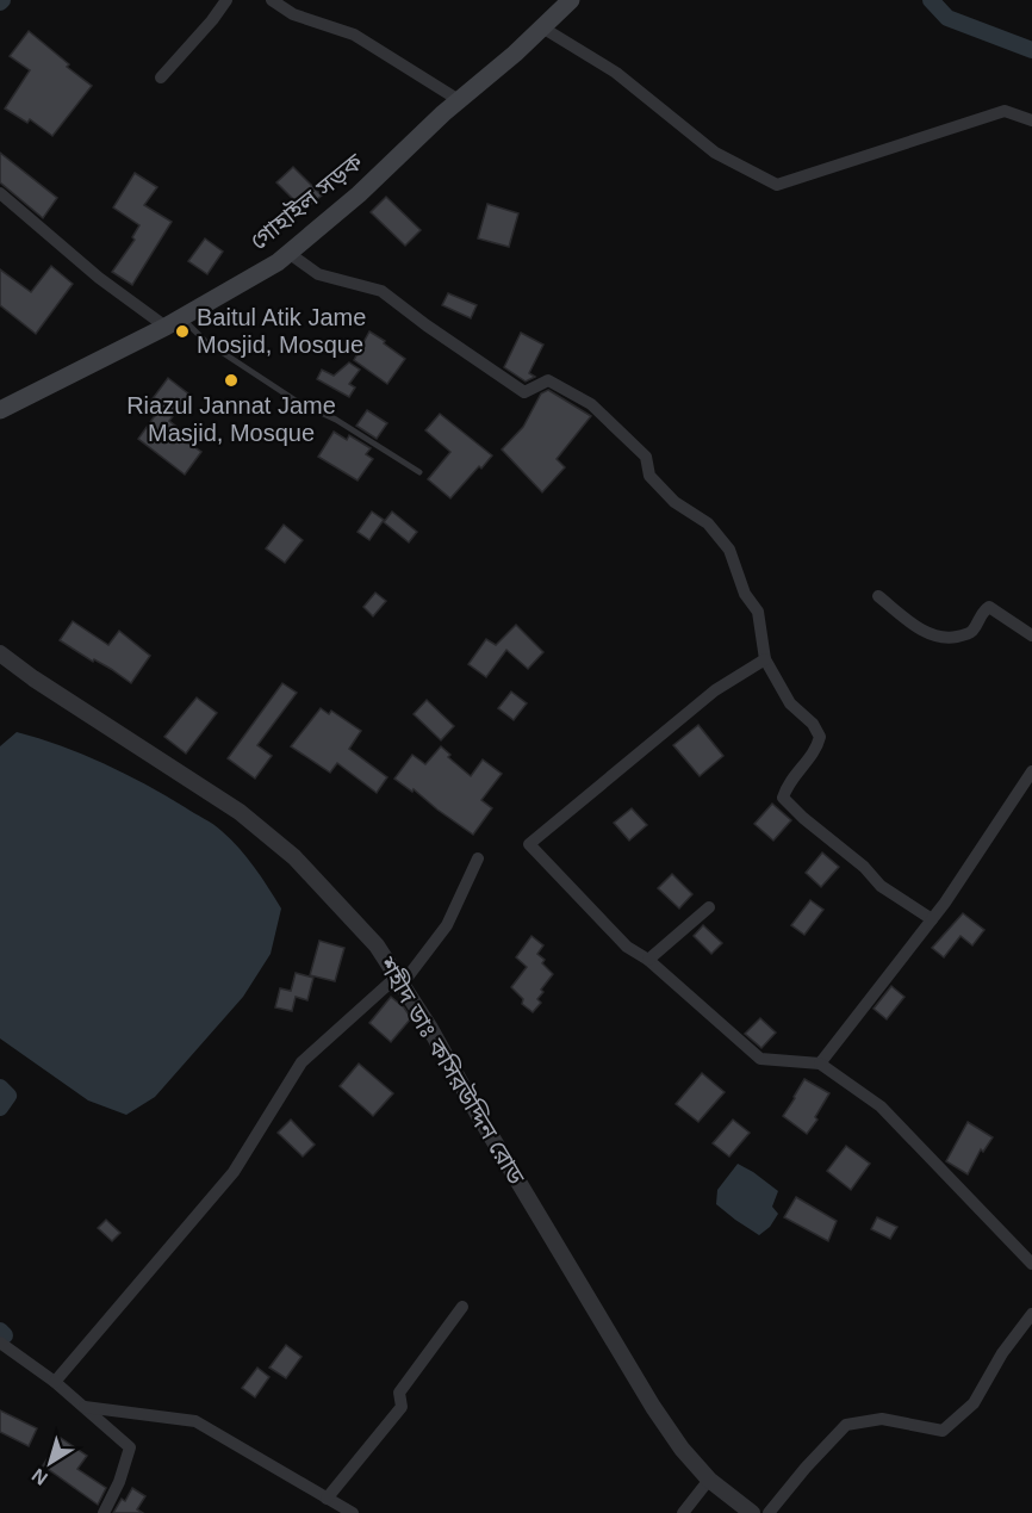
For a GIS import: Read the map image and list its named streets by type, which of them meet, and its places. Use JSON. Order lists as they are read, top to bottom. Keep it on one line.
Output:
{"streets":{"main road":["গোহাইল সড়ক"],"street":["শহীদ ডাঃ কসিরউদ্দিন রোড"]},"places":["Baitul Atik Jame Mosjid, Mosque","Riazul Jannat Jame Masjid, Mosque"],"north":"bottom left"}
